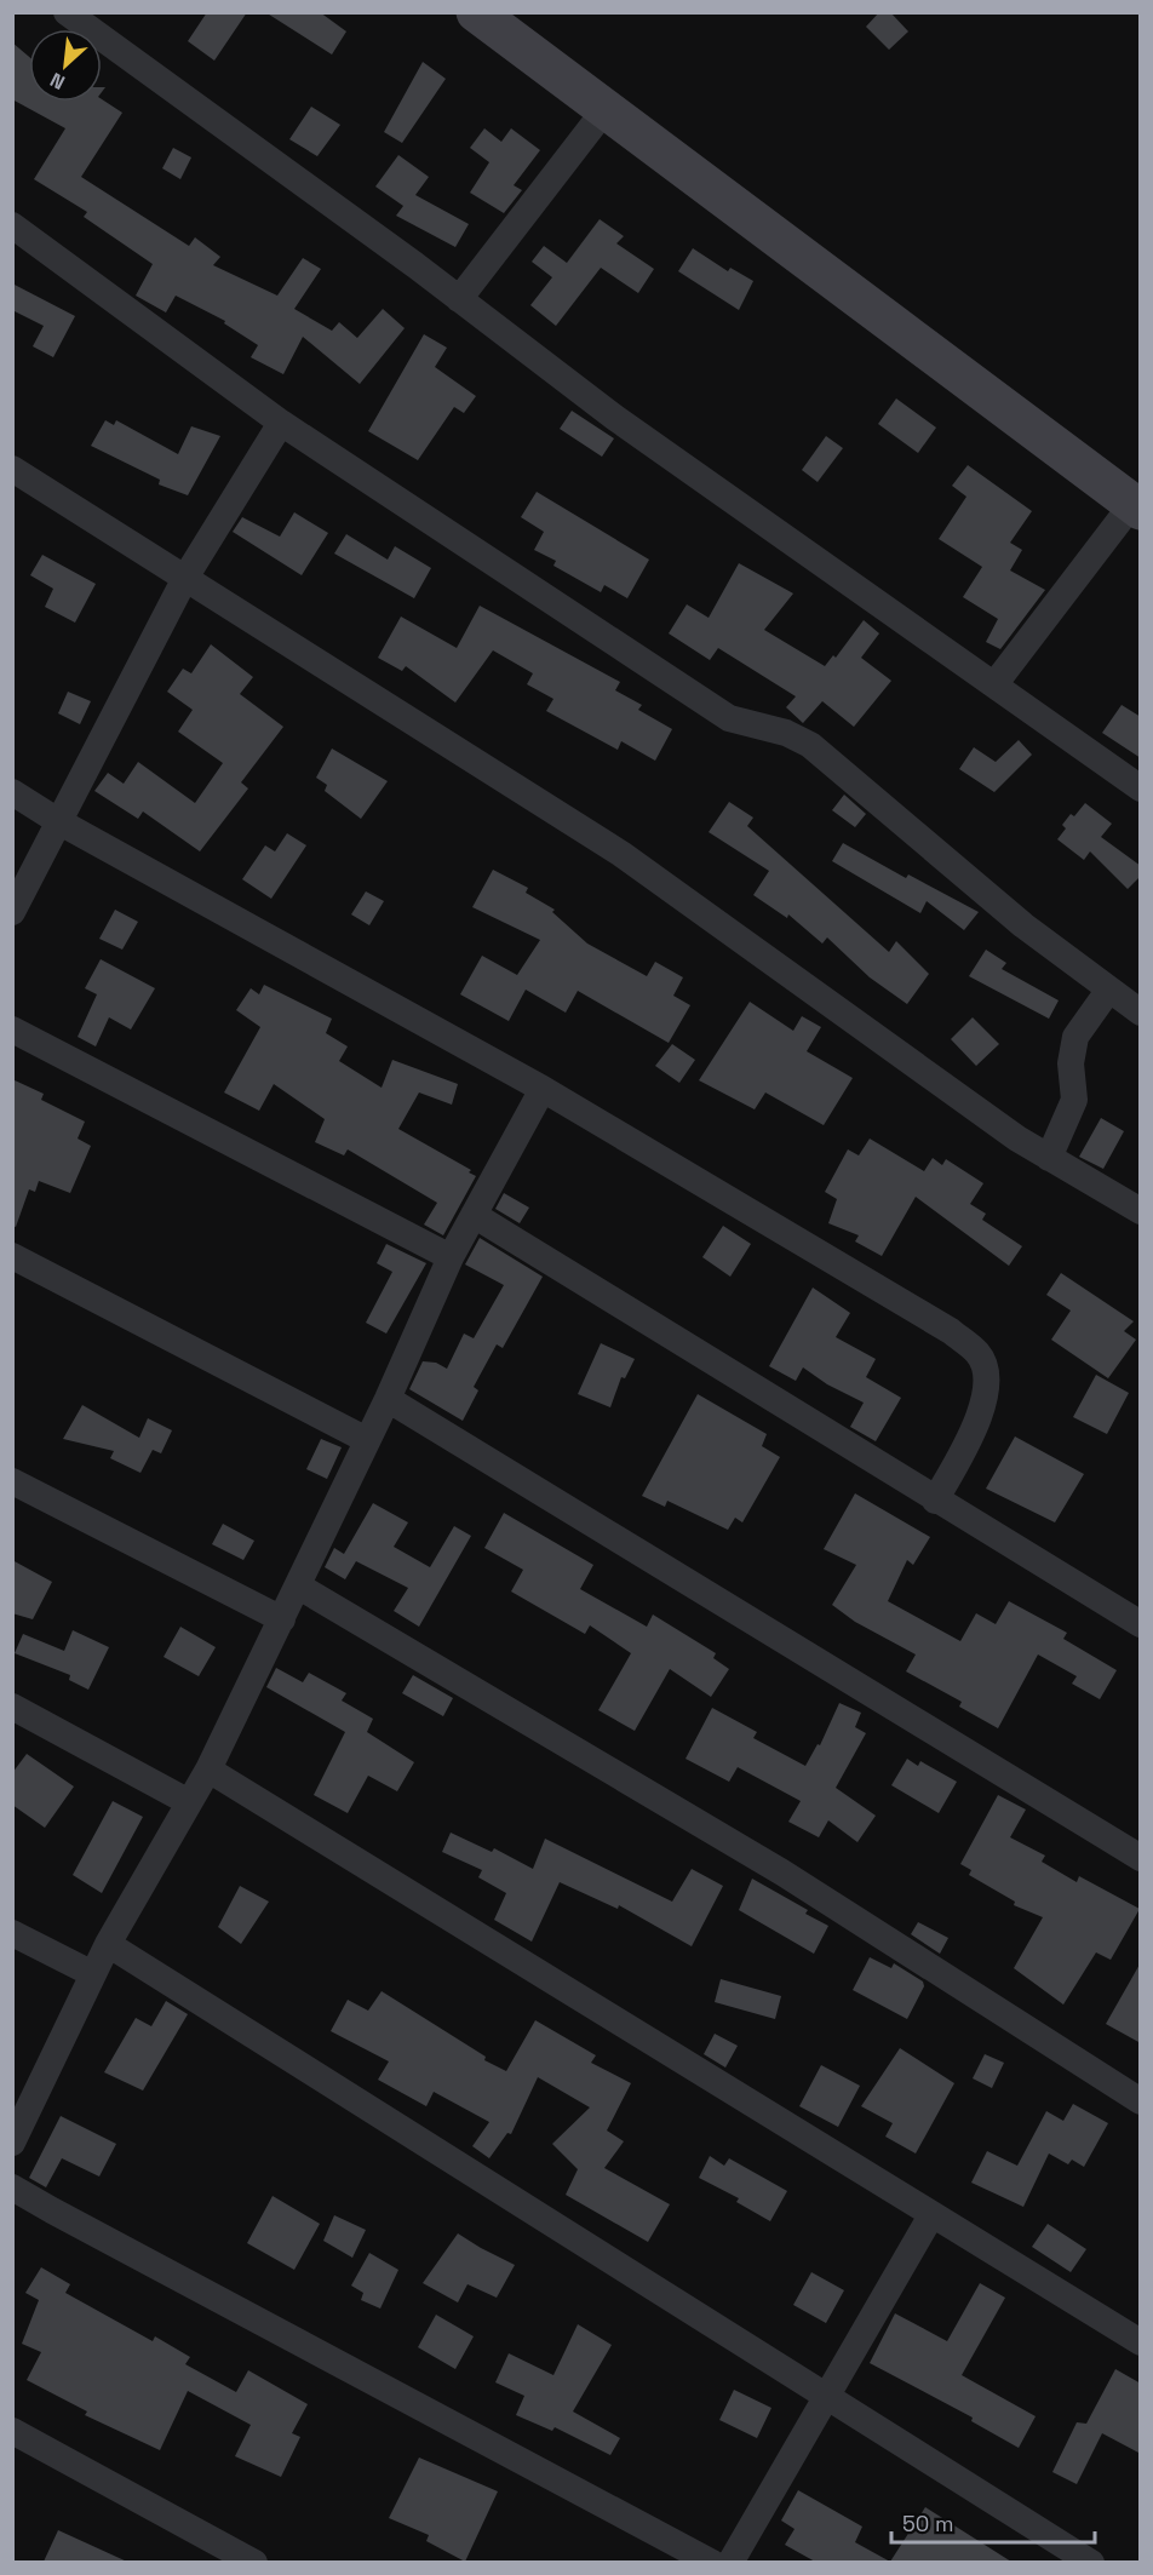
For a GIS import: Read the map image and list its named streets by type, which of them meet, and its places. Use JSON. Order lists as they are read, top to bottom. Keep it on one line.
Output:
{"scale_bar":"50 m","north":"bottom left"}
